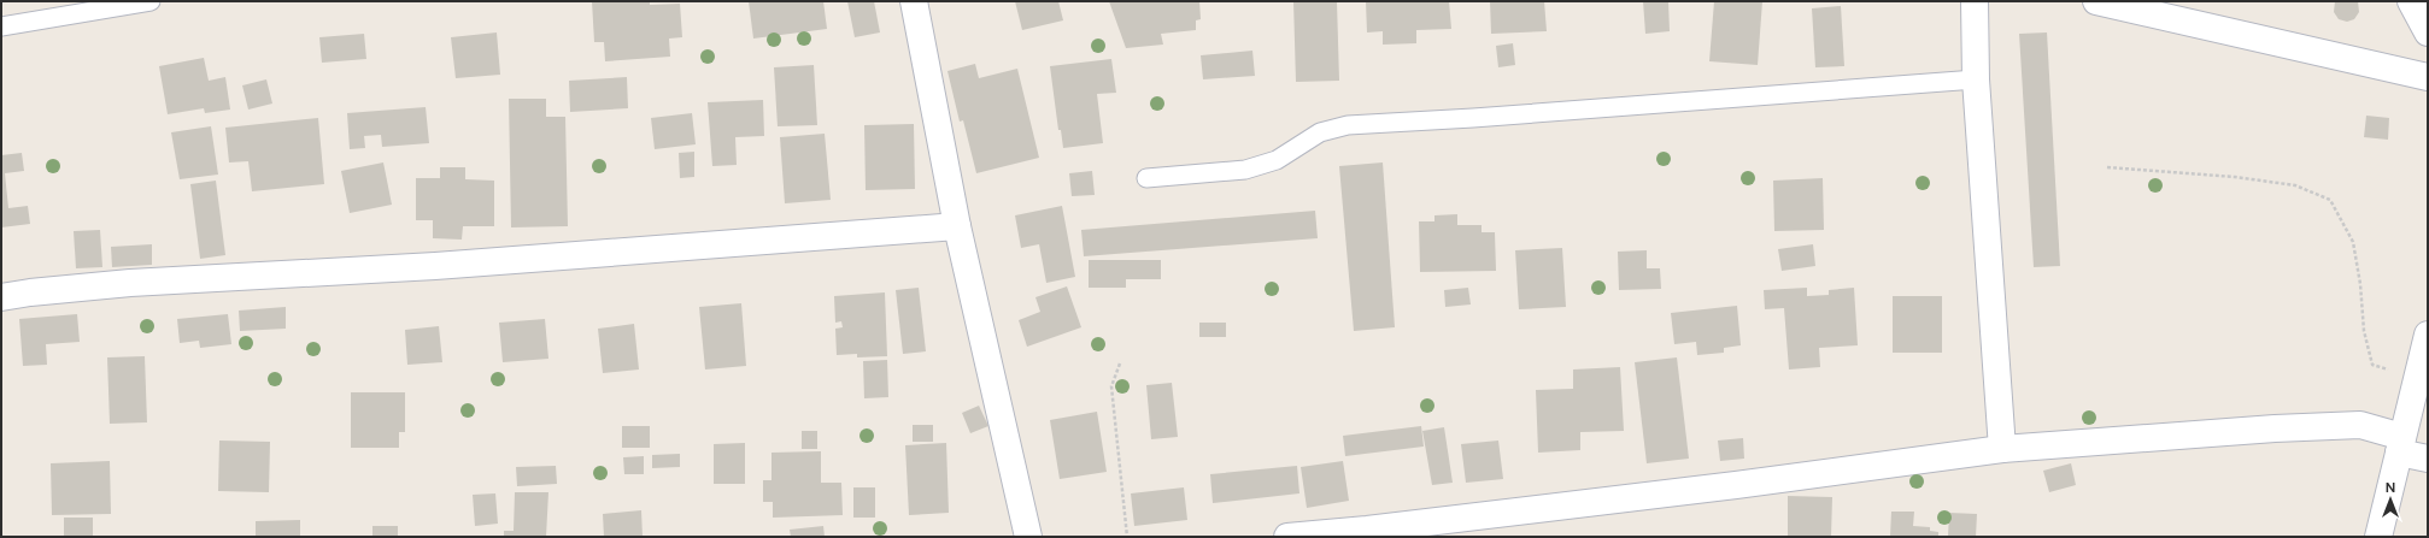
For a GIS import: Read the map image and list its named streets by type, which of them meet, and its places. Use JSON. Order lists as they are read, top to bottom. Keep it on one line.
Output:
{"north":"top"}
